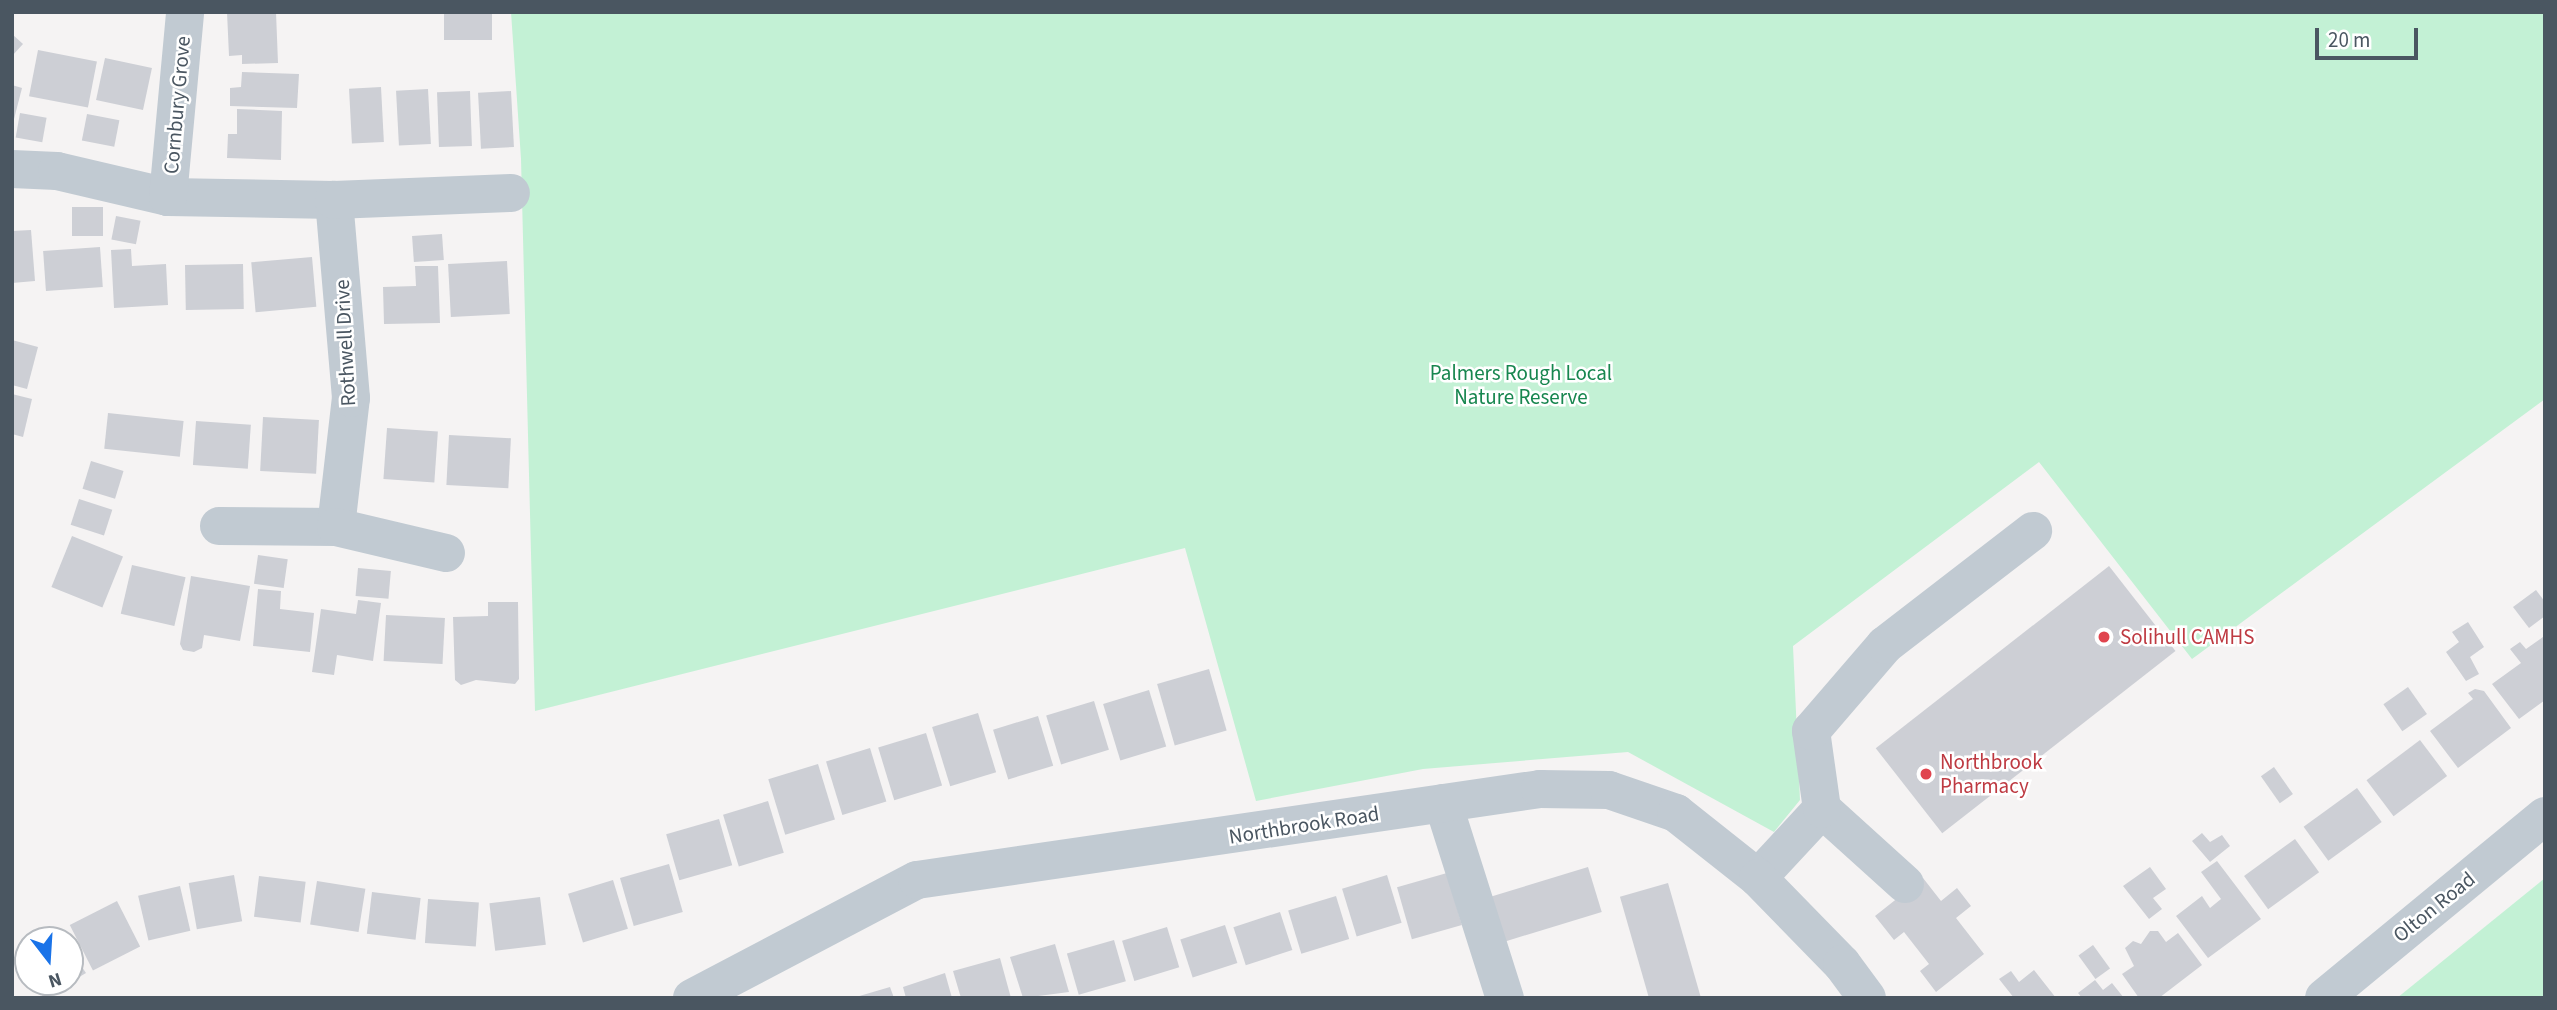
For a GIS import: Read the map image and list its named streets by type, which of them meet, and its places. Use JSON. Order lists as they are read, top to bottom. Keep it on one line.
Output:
{"streets":{"street":["Cornbury Grove","Rothwell Drive","Northbrook Road","Olton Road"]},"parks":["Palmers Rough Local Nature Reserve"],"places":["Solihull CAMHS","Northbrook Pharmacy"],"scale_bar":"20 m","north":"bottom"}
